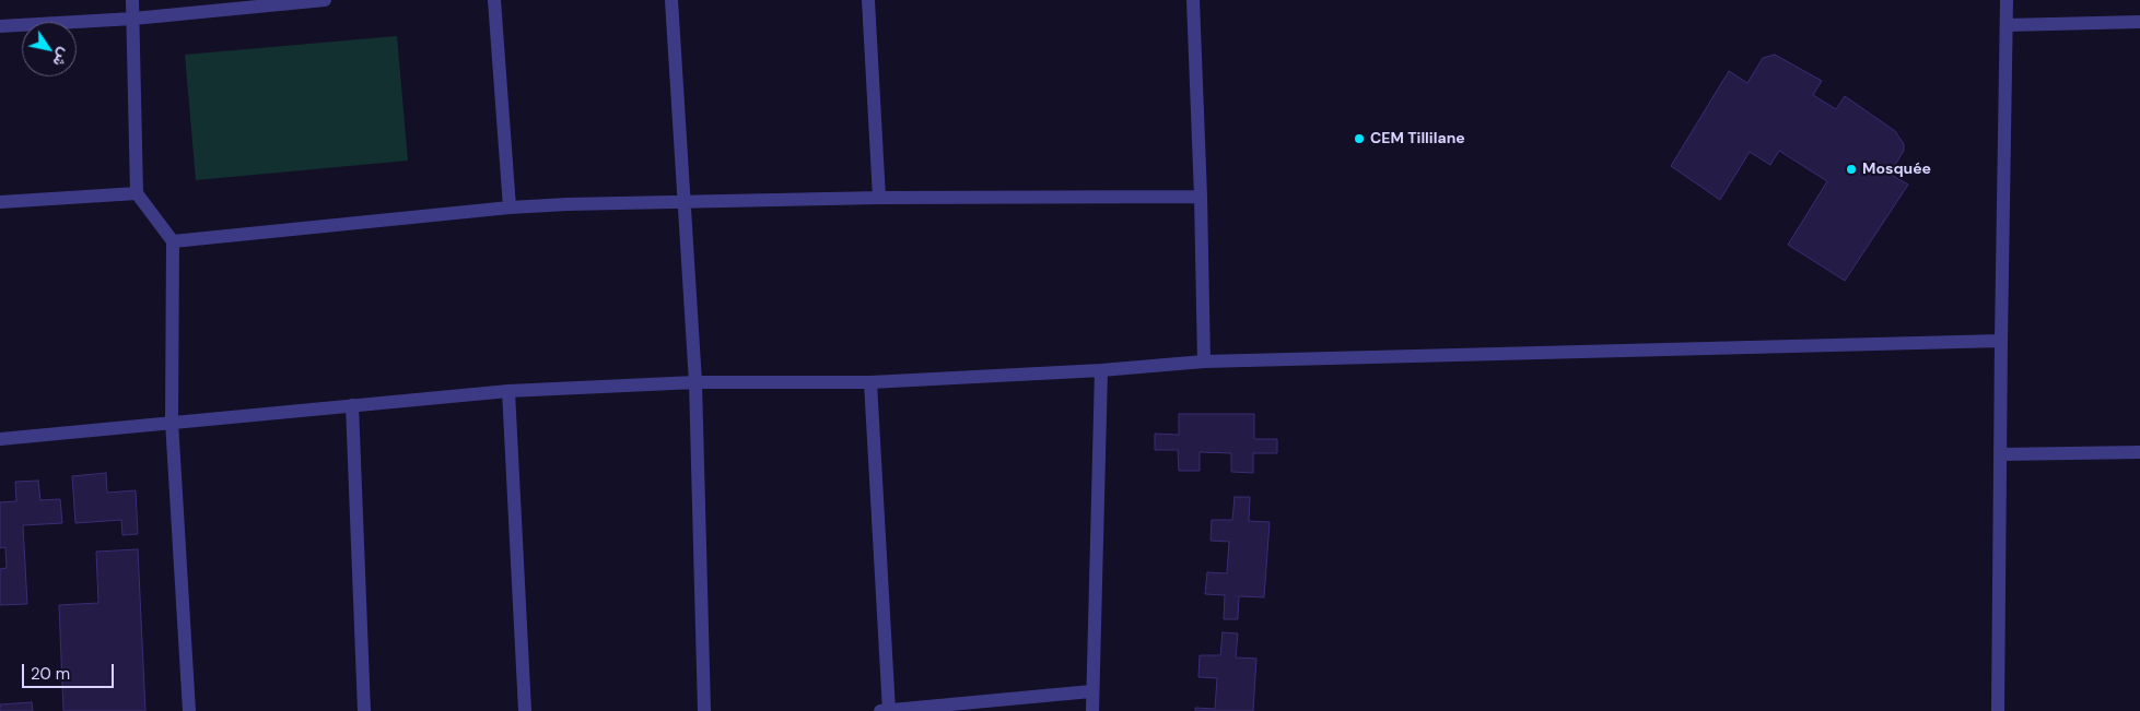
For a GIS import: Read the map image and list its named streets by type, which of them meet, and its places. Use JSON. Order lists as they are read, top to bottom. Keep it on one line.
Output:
{"places":["CEM Tillilane","Mosquée"],"scale_bar":"20 m","north":"bottom right"}
